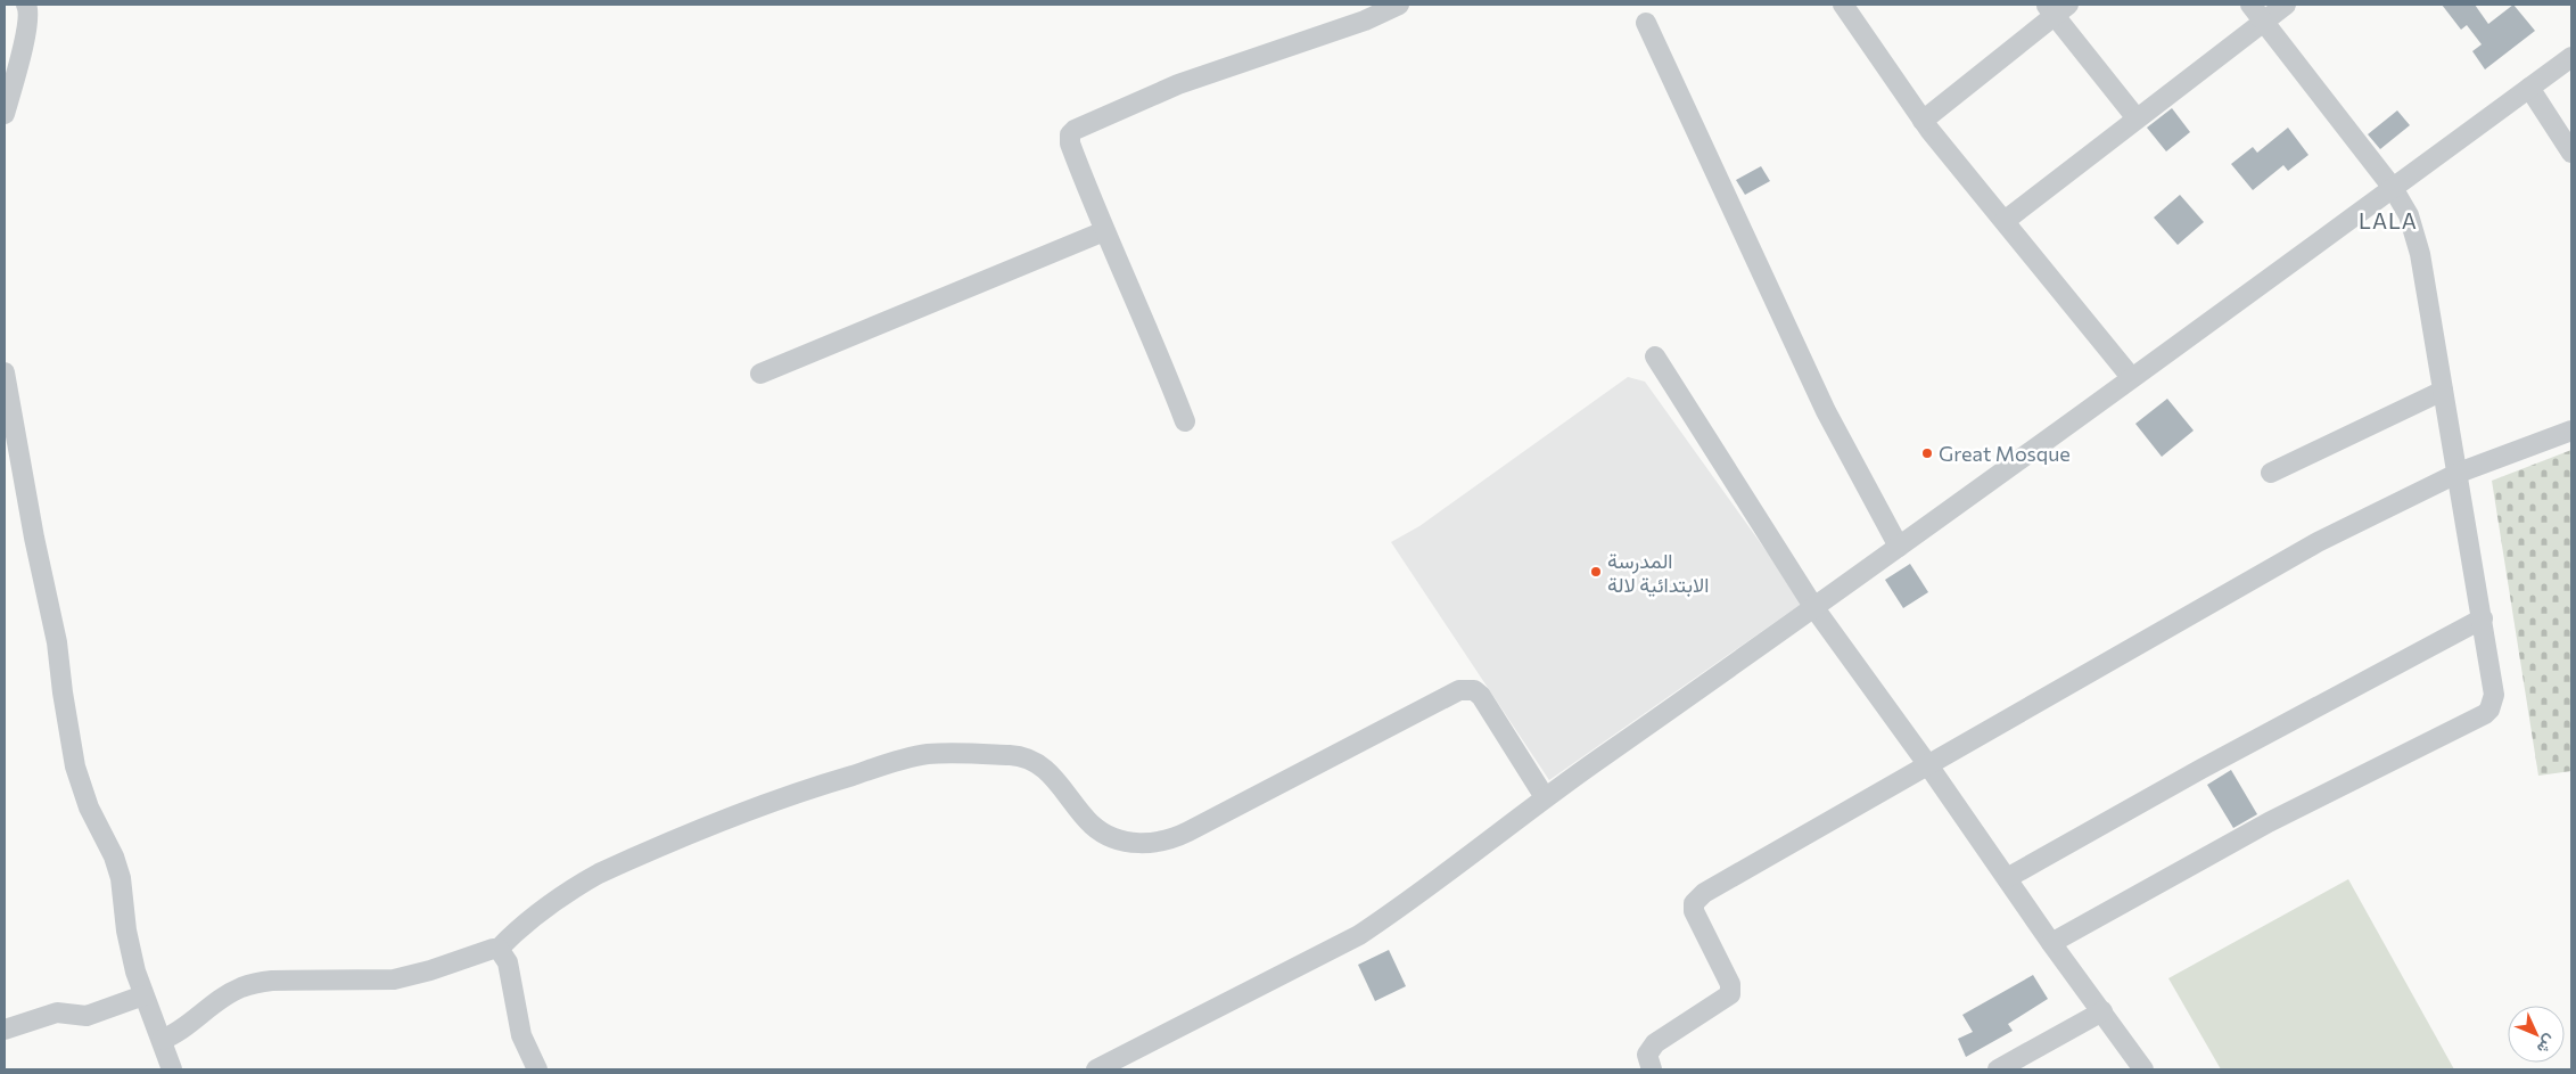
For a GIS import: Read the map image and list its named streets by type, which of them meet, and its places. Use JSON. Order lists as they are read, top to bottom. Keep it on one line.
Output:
{"districts":["LALA"],"places":["Great Mosque","المدرسة الابتدائية لالة"],"north":"bottom right"}
